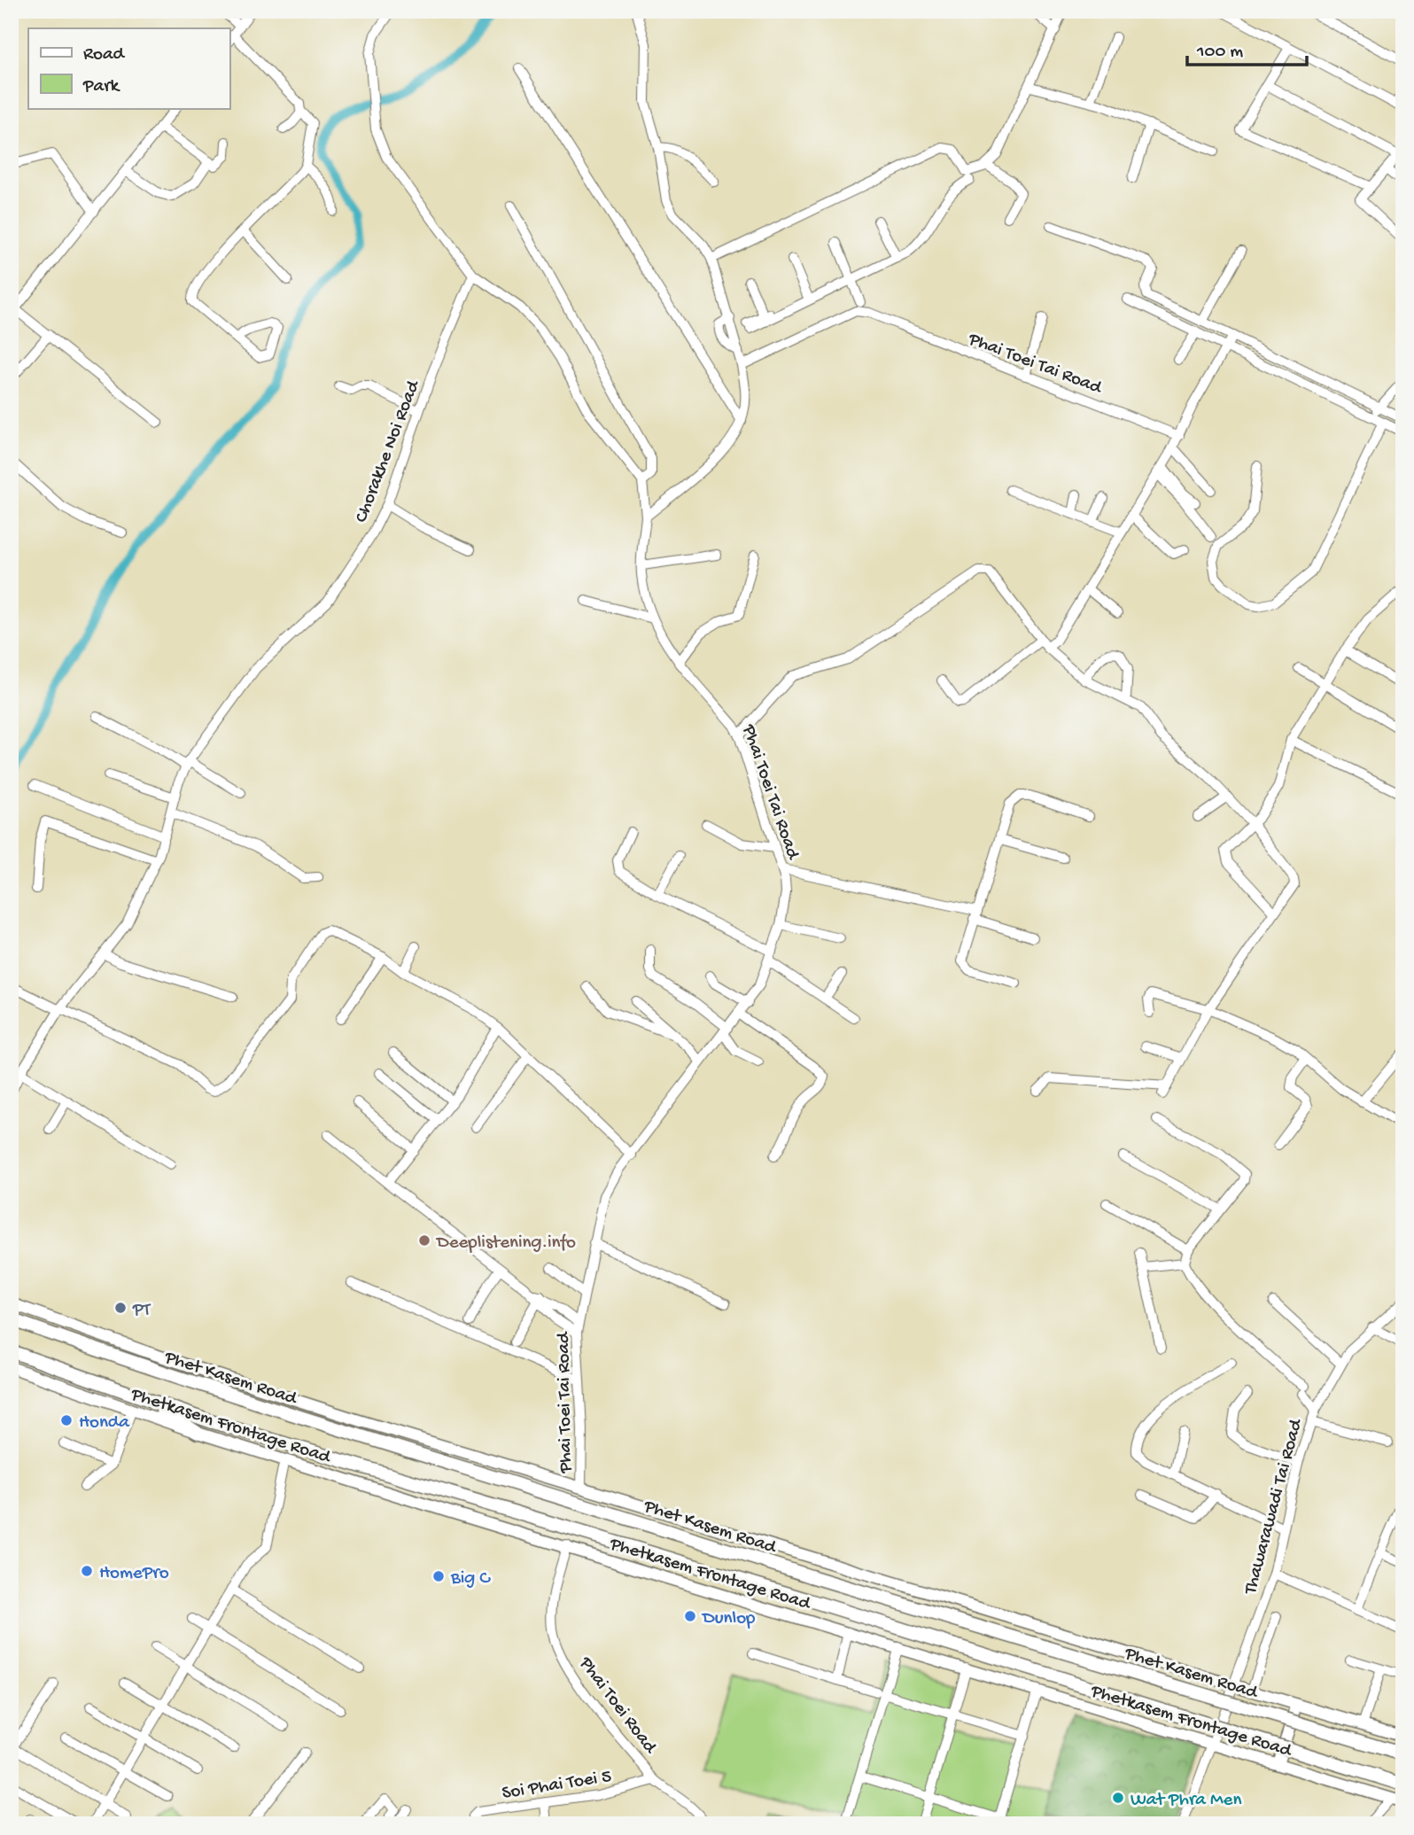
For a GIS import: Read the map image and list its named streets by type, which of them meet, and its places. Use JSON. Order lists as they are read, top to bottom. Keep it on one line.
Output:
{"streets":{"highway":["Phet Kasem Road"],"main road":["Phetkasem Frontage Road"],"street":["Phai Toei Tai Road","Chorakhe Noi Road","Thawarawadi Tai Road","Phai Toei Road","Soi Phai Toei 5"]},"crossings":[["Phetkasem Frontage Road","Thawarawadi Tai Road"],["Phetkasem Frontage Road","Phai Toei Road"],["Phai Toei Road","Soi Phai Toei 5"]],"places":["Deeplistening.info","PT","Honda","HomePro","Big C","Dunlop","Wat Phra Men"],"legend":["Road","Park"],"scale_bar":"100 m"}
